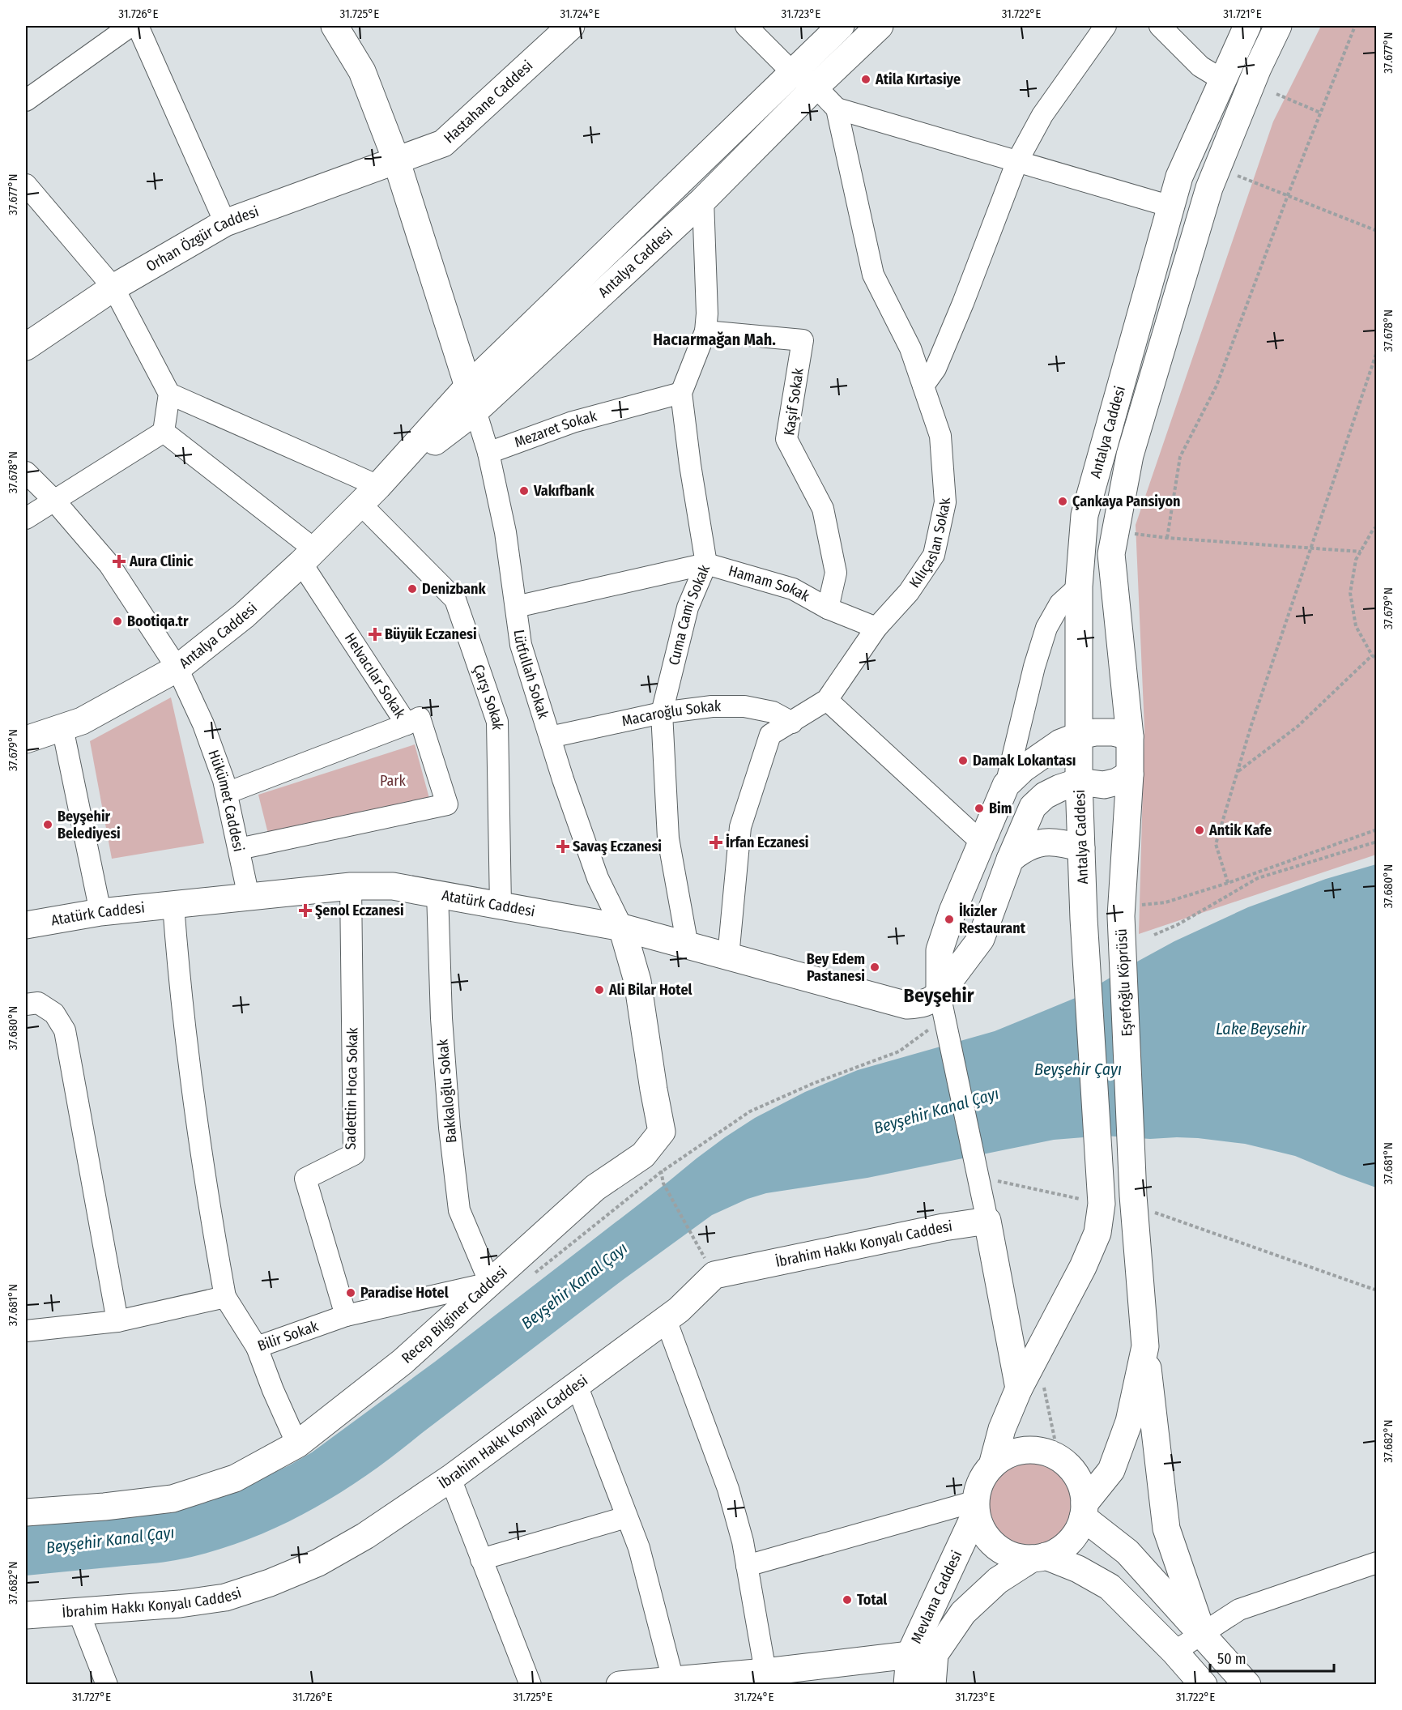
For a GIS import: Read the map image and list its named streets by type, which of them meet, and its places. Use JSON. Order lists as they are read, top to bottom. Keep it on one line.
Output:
{"streets":{"main road":["Hastahane Caddesi","Orhan Özgür Caddesi","Antalya Caddesi","Atatürk Caddesi","Eşrefoğlu Köprüsü","İbrahim Hakkı Konyalı Caddesi","Recep Bilginer Caddesi","Mevlana Caddesi"],"street":["Kaşif Sokak","Mezaret Sokak","Kılıçaslan Sokak","Hamam Sokak","Cuma Cami Sokak","Lütfullah Sokak","Helvacılar Sokak","Çarşı Sokak","Macaroğlu Sokak","Hükümet Caddesi","Sadettin Hoca Sokak","Bakkaloğlu Sokak","Bilir Sokak"]},"crossings":[["Hastahane Caddesi","Orhan Özgür Caddesi"],["Antalya Caddesi","Cuma Cami Sokak"],["Antalya Caddesi","Lütfullah Sokak"],["Antalya Caddesi","Helvacılar Sokak"],["Antalya Caddesi","Çarşı Sokak"],["Antalya Caddesi","Hükümet Caddesi"],["Antalya Caddesi","Atatürk Caddesi"],["Antalya Caddesi","Eşrefoğlu Köprüsü"],["Kaşif Sokak","Hamam Sokak"],["Kaşif Sokak","Cuma Cami Sokak"],["Mezaret Sokak","Cuma Cami Sokak"],["Mezaret Sokak","Lütfullah Sokak"],["Kılıçaslan Sokak","Hamam Sokak"],["Kılıçaslan Sokak","Macaroğlu Sokak"],["Kılıçaslan Sokak","Atatürk Caddesi"],["Hamam Sokak","Cuma Cami Sokak"],["Hamam Sokak","Lütfullah Sokak"],["Cuma Cami Sokak","Macaroğlu Sokak"],["Cuma Cami Sokak","Atatürk Caddesi"],["Lütfullah Sokak","Macaroğlu Sokak"],["Lütfullah Sokak","Atatürk Caddesi"],["Lütfullah Sokak","Recep Bilginer Caddesi"],["Helvacılar Sokak","Hükümet Caddesi"],["Çarşı Sokak","Atatürk Caddesi"],["Hükümet Caddesi","Atatürk Caddesi"],["Atatürk Caddesi","Sadettin Hoca Sokak"],["Atatürk Caddesi","Bakkaloğlu Sokak"],["Atatürk Caddesi","Recep Bilginer Caddesi"],["Sadettin Hoca Sokak","Bilir Sokak"],["Bakkaloğlu Sokak","Recep Bilginer Caddesi"],["Bakkaloğlu Sokak","Bilir Sokak"],["Recep Bilginer Caddesi","Bilir Sokak"]],"districts":["Hacıarmağan Mah.","Beyşehir"],"water":["Lake Beysehir","Beyşehir Çayı","Beyşehir Kanal Çayı"],"parks":["Park"],"places":{"other":["Atila Kırtasiye","Vakıfbank","Çankaya Pansiyon","Denizbank","Bootiqa.tr","Damak Lokantası","Bim","Beyşehir Belediyesi","Antik Kafe","İkizler Restaurant","Bey Edem Pastanesi","Ali Bilar Hotel","Paradise Hotel","Total"],"health":["Aura Clinic","Büyük Eczanesi","İrfan Eczanesi","Savaş Eczanesi","Şenol Eczanesi"]},"scale_bar":"50 m","coordinates":["31.726°E","31.725°E","31.724°E","31.723°E","31.722°E","31.721°E","37.677°N","37.678°N","37.679°N","37.680°N","37.681°N","37.682°N","31.727°E"]}
